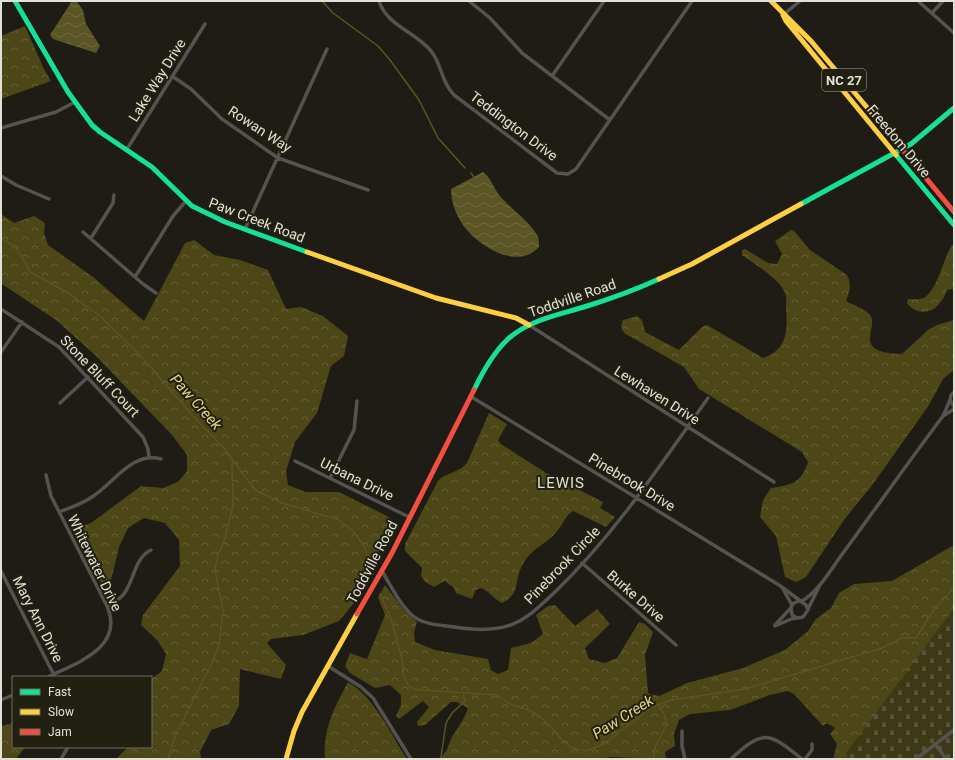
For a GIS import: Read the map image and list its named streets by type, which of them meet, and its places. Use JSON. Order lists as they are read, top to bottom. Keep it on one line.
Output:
{"streets":{"street":["Lake Way Drive","NC 27","Teddington Drive","Rowan Way","Freedom Drive","Paw Creek Road","Toddville Road","Stone Bluff Court","Lewhaven Drive","Urbana Drive","Pinebrook Drive","Whitewater Drive","Pinebrook Circle","Burke Drive","Mary Ann Drive"]},"crossings":[["Lake Way Drive","Rowan Way"],["Lake Way Drive","Paw Creek Road"],["Freedom Drive","Toddville Road"],["Paw Creek Road","Toddville Road"],["Paw Creek Road","Lewhaven Drive"],["Toddville Road","Lewhaven Drive"],["Toddville Road","Urbana Drive"],["Toddville Road","Pinebrook Drive"],["Toddville Road","Pinebrook Circle"],["Lewhaven Drive","Pinebrook Circle"],["Pinebrook Drive","Pinebrook Circle"],["Whitewater Drive","Mary Ann Drive"],["Pinebrook Circle","Burke Drive"]],"districts":["LEWIS"],"water":["Paw Creek"],"legend":["Fast","Slow","Jam"]}
